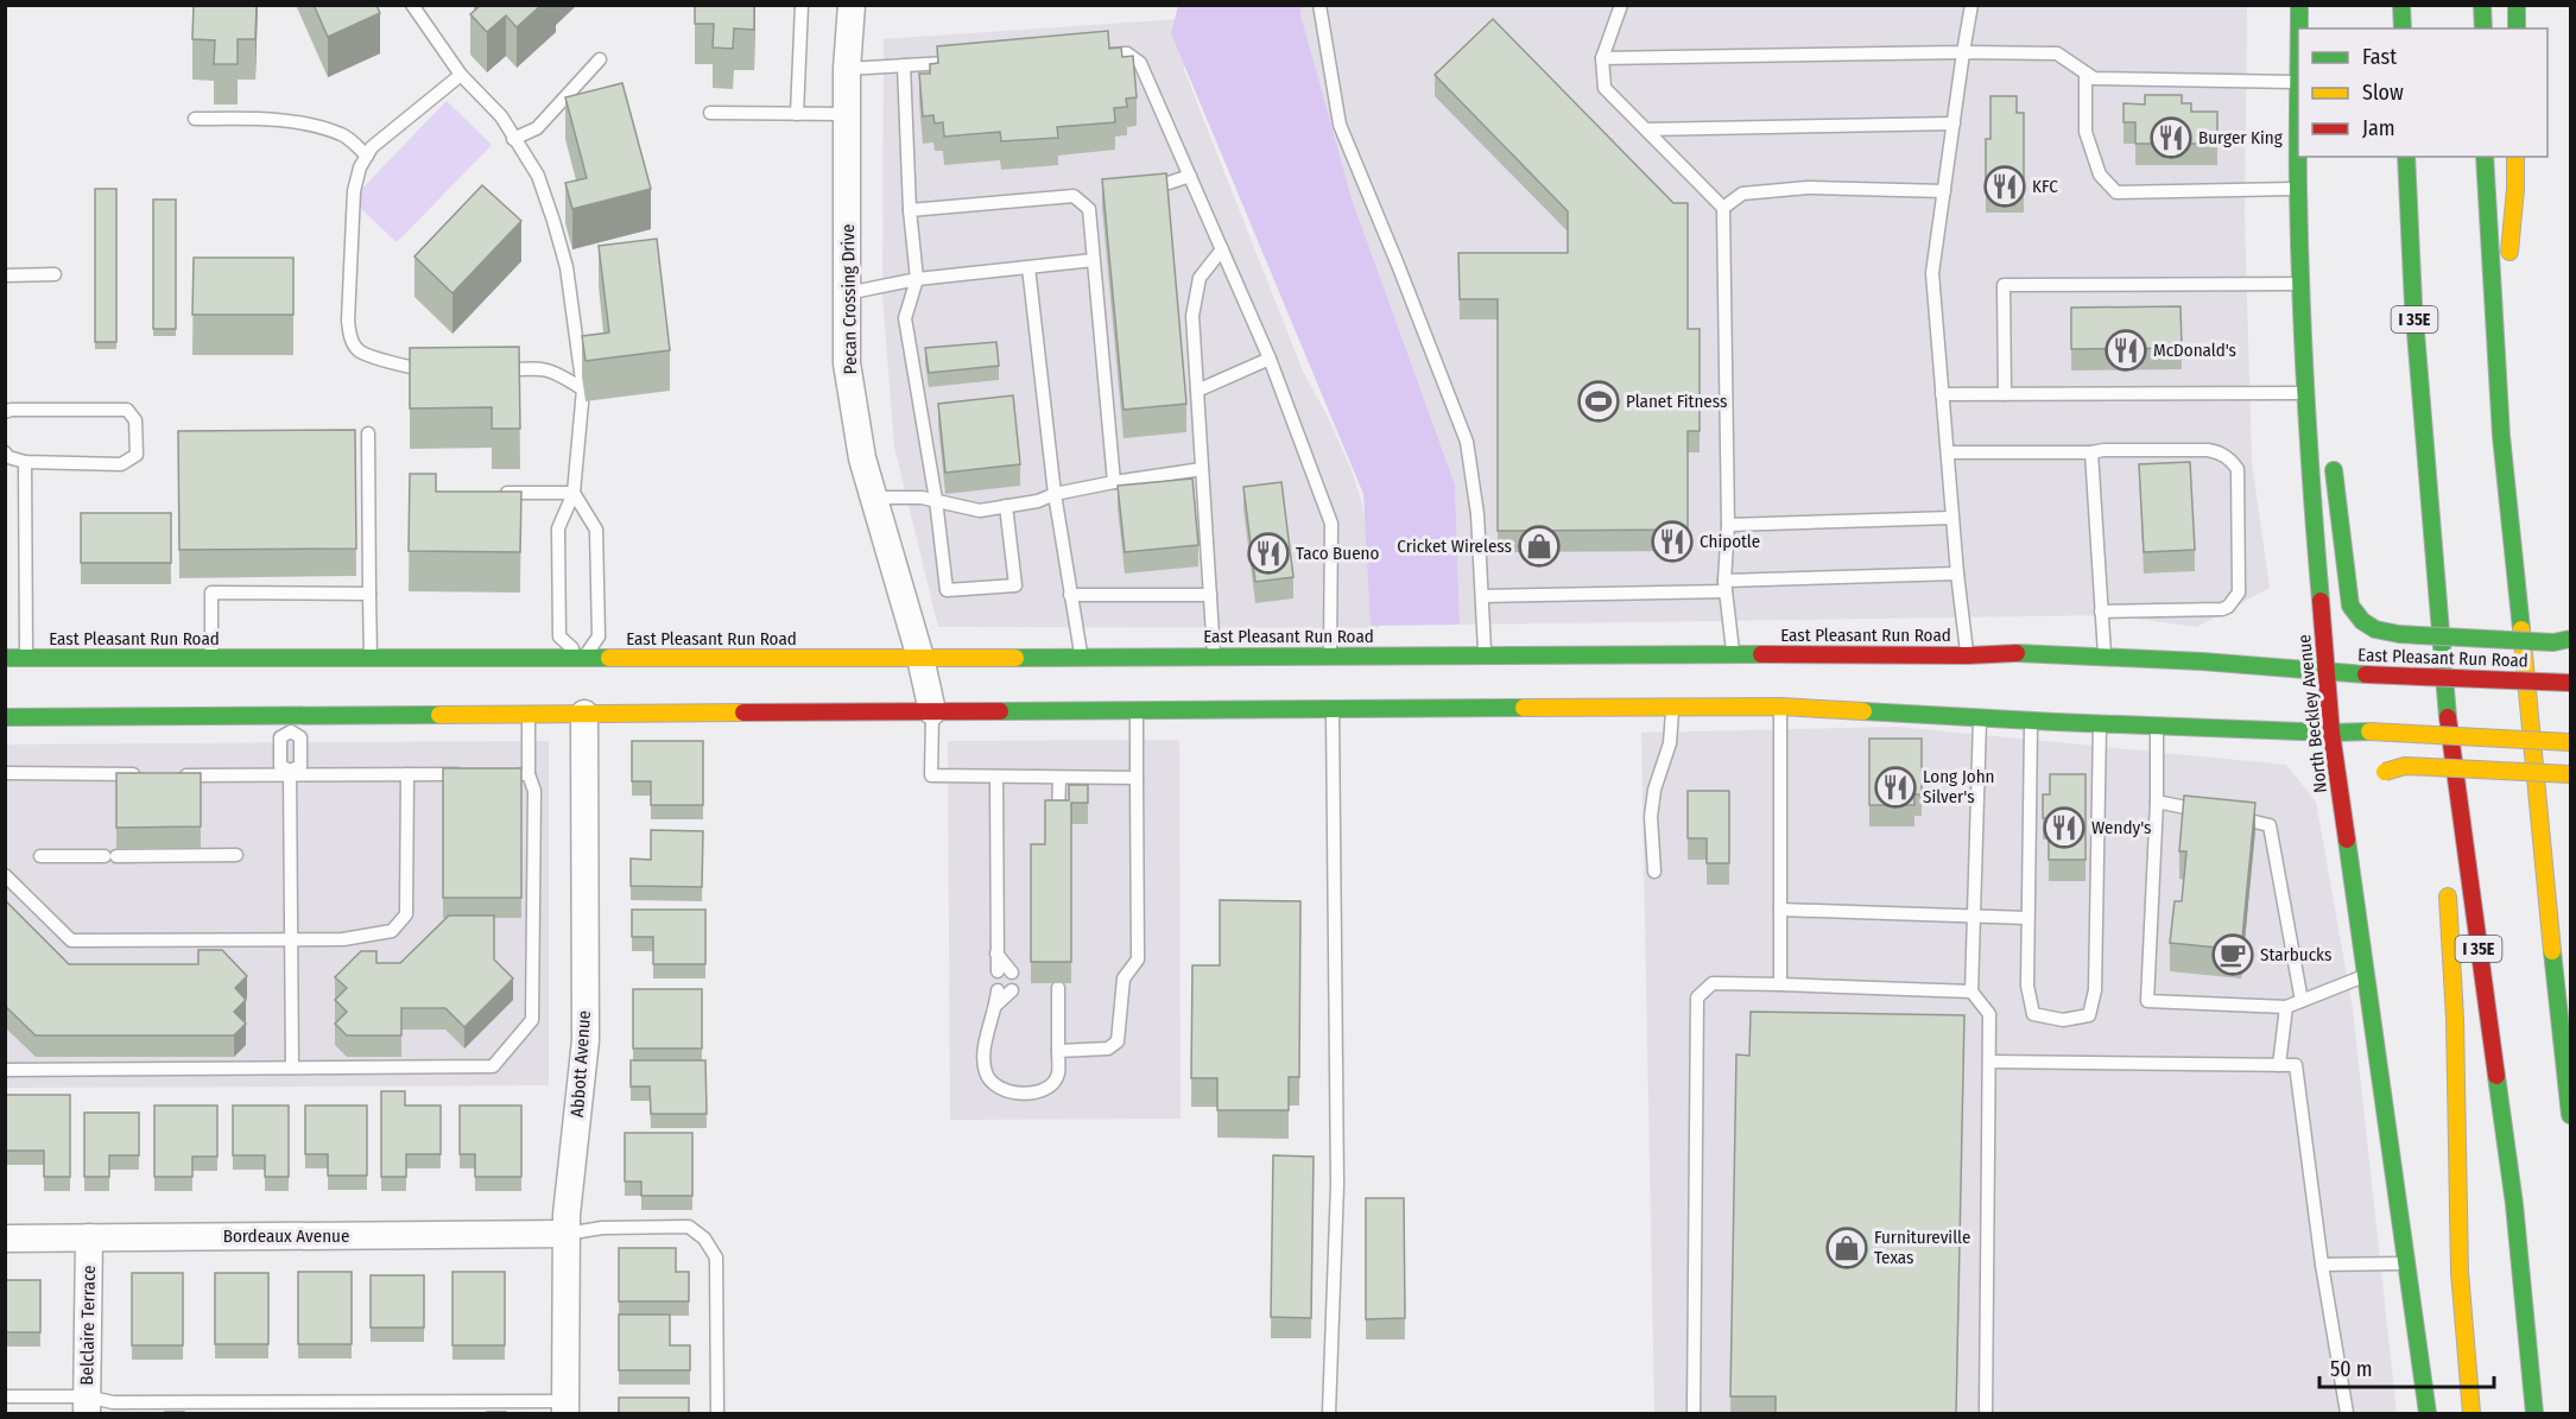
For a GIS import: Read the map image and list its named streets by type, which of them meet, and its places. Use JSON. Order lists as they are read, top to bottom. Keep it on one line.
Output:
{"streets":{"main road":["I 35E","East Pleasant Run Road","North Beckley Avenue"],"street":["Pecan Crossing Drive","Abbott Avenue","Bordeaux Avenue","Belclaire Terrace"]},"crossings":[["Pecan Crossing Drive","East Pleasant Run Road"],["East Pleasant Run Road","North Beckley Avenue"],["Abbott Avenue","Bordeaux Avenue"],["Bordeaux Avenue","Belclaire Terrace"]],"places":{"restaurant":["Burger King","KFC","McDonald's","Chipotle","Taco Bueno","Long John Silver's","Wendy's"],"sports":["Planet Fitness"],"shop":["Cricket Wireless","Furnitureville Texas"],"cafe":["Starbucks"]},"legend":["Fast","Slow","Jam"],"scale_bar":"50 m"}
